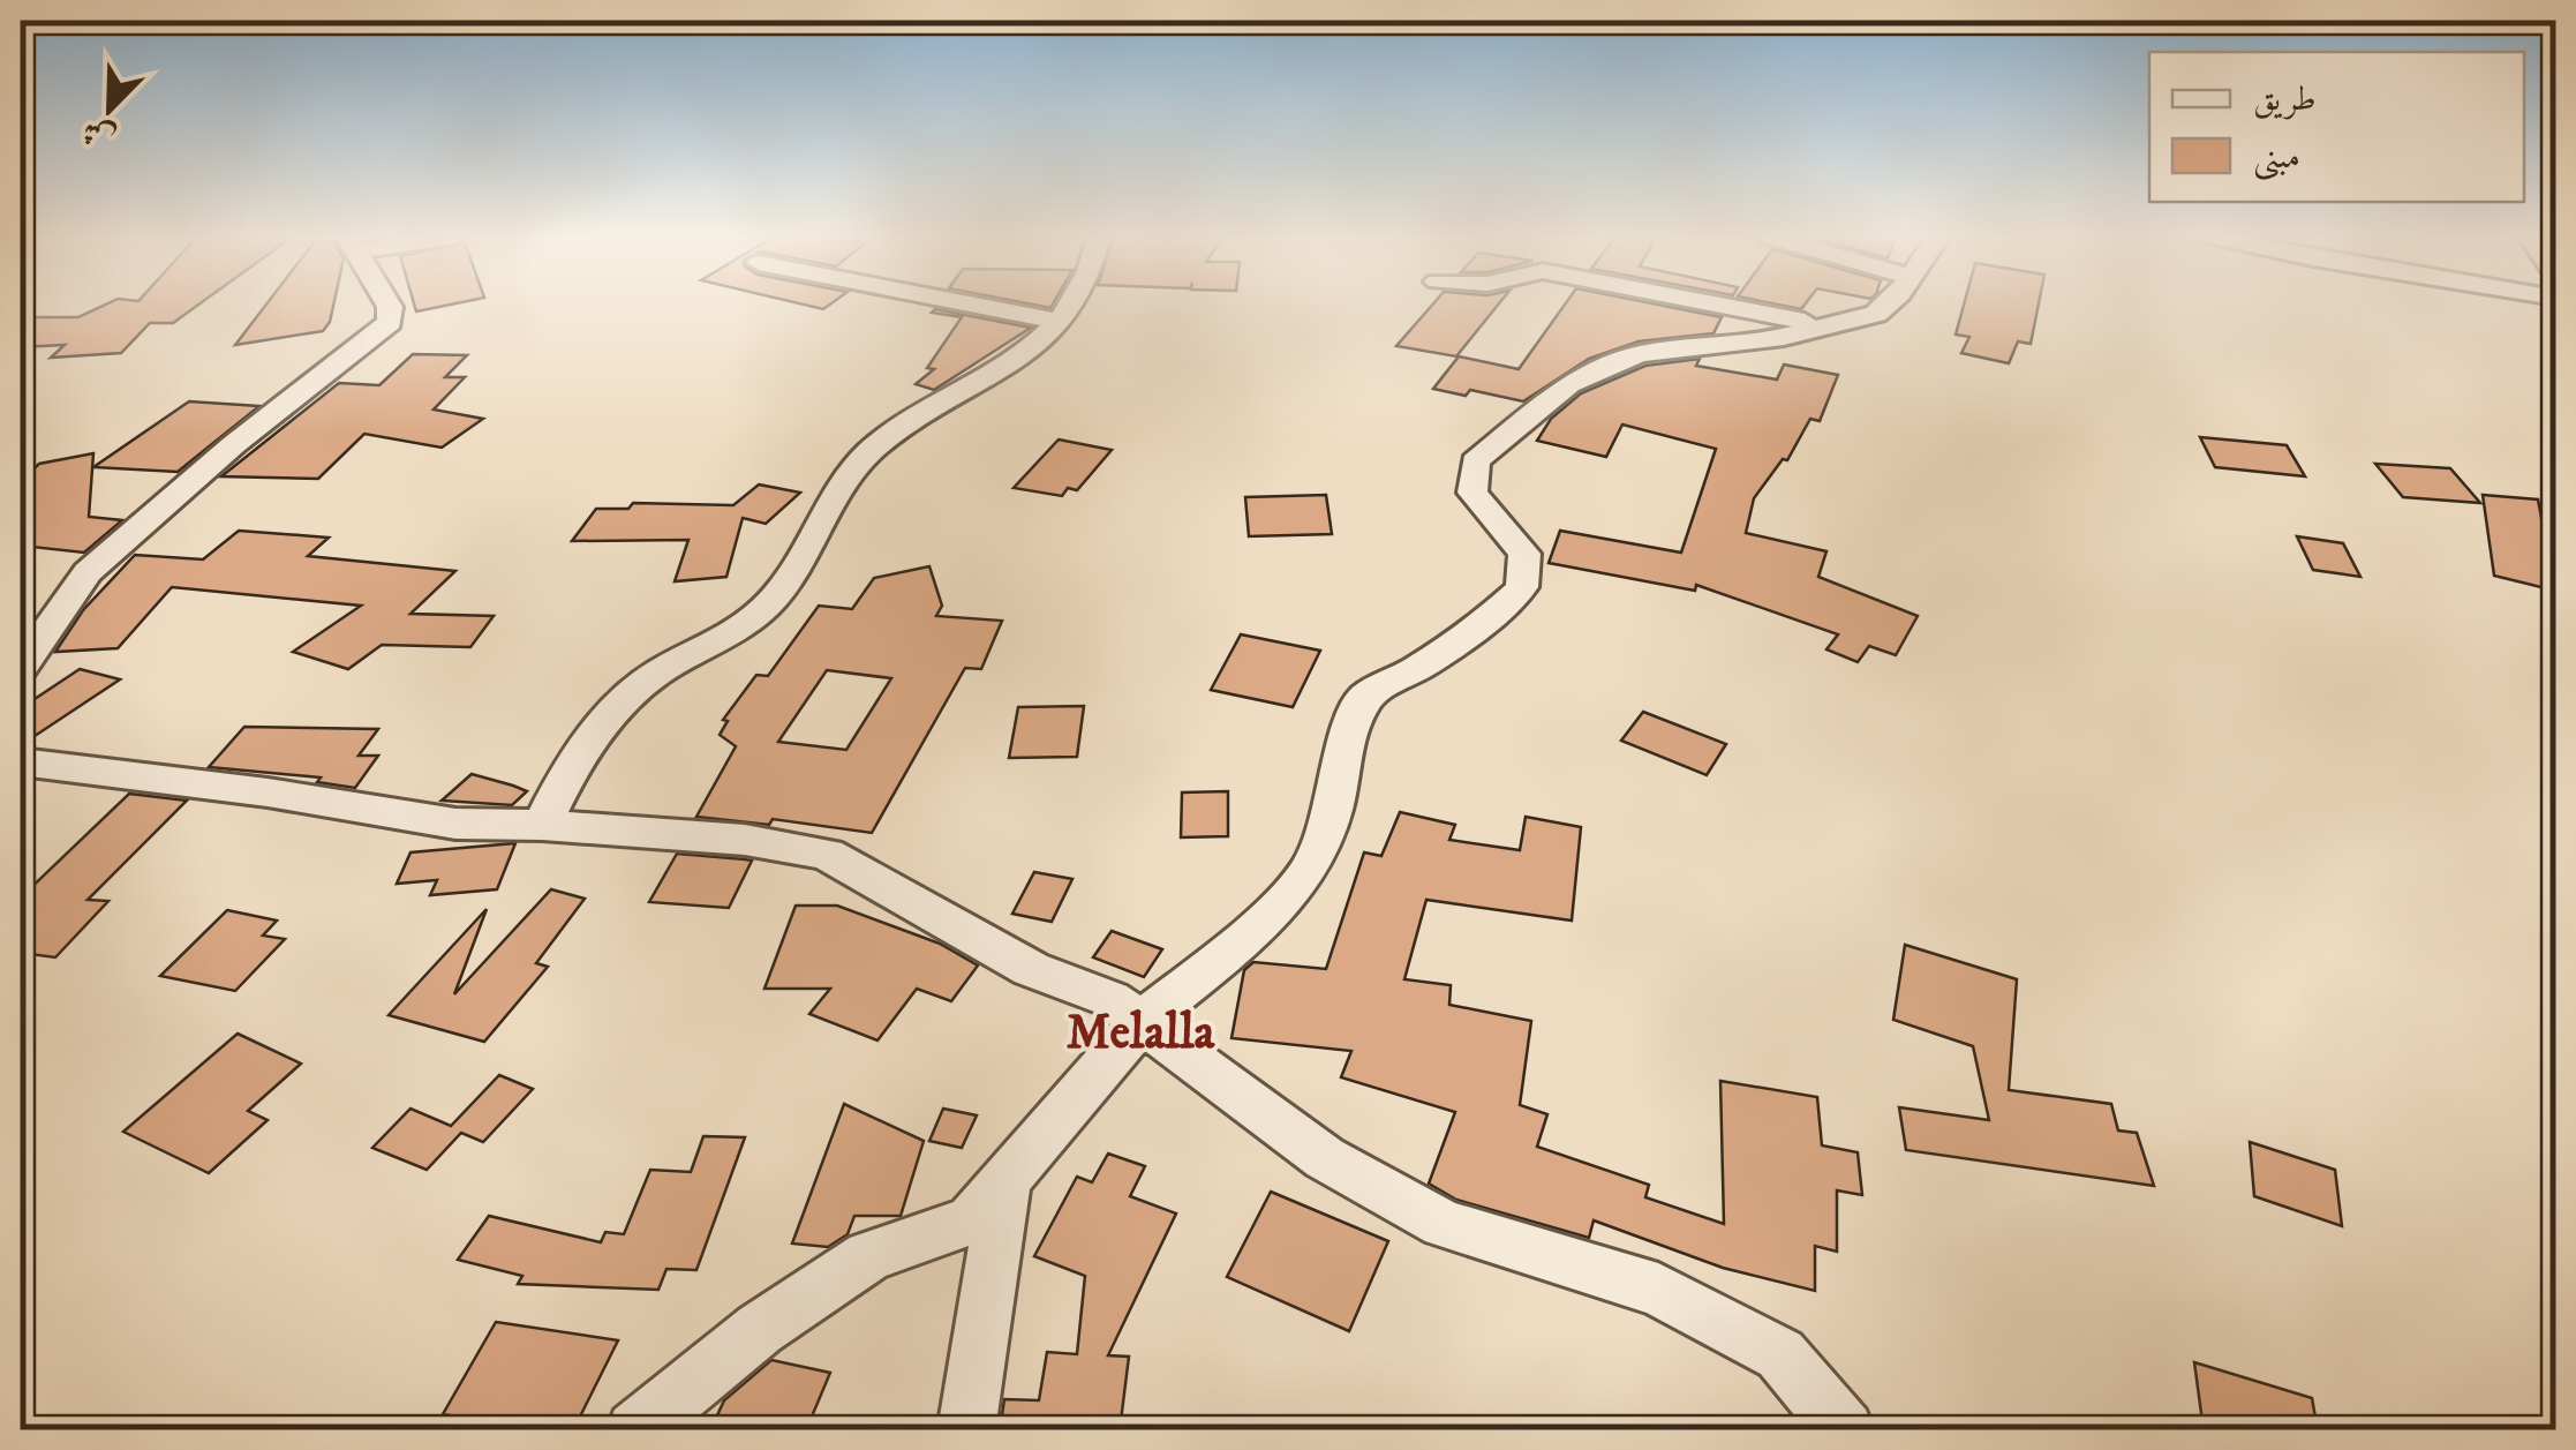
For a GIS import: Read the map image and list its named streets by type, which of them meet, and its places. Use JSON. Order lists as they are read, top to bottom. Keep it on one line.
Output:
{"districts":["Melalla"],"legend":["طريق","مبنى"],"north":"bottom left"}
